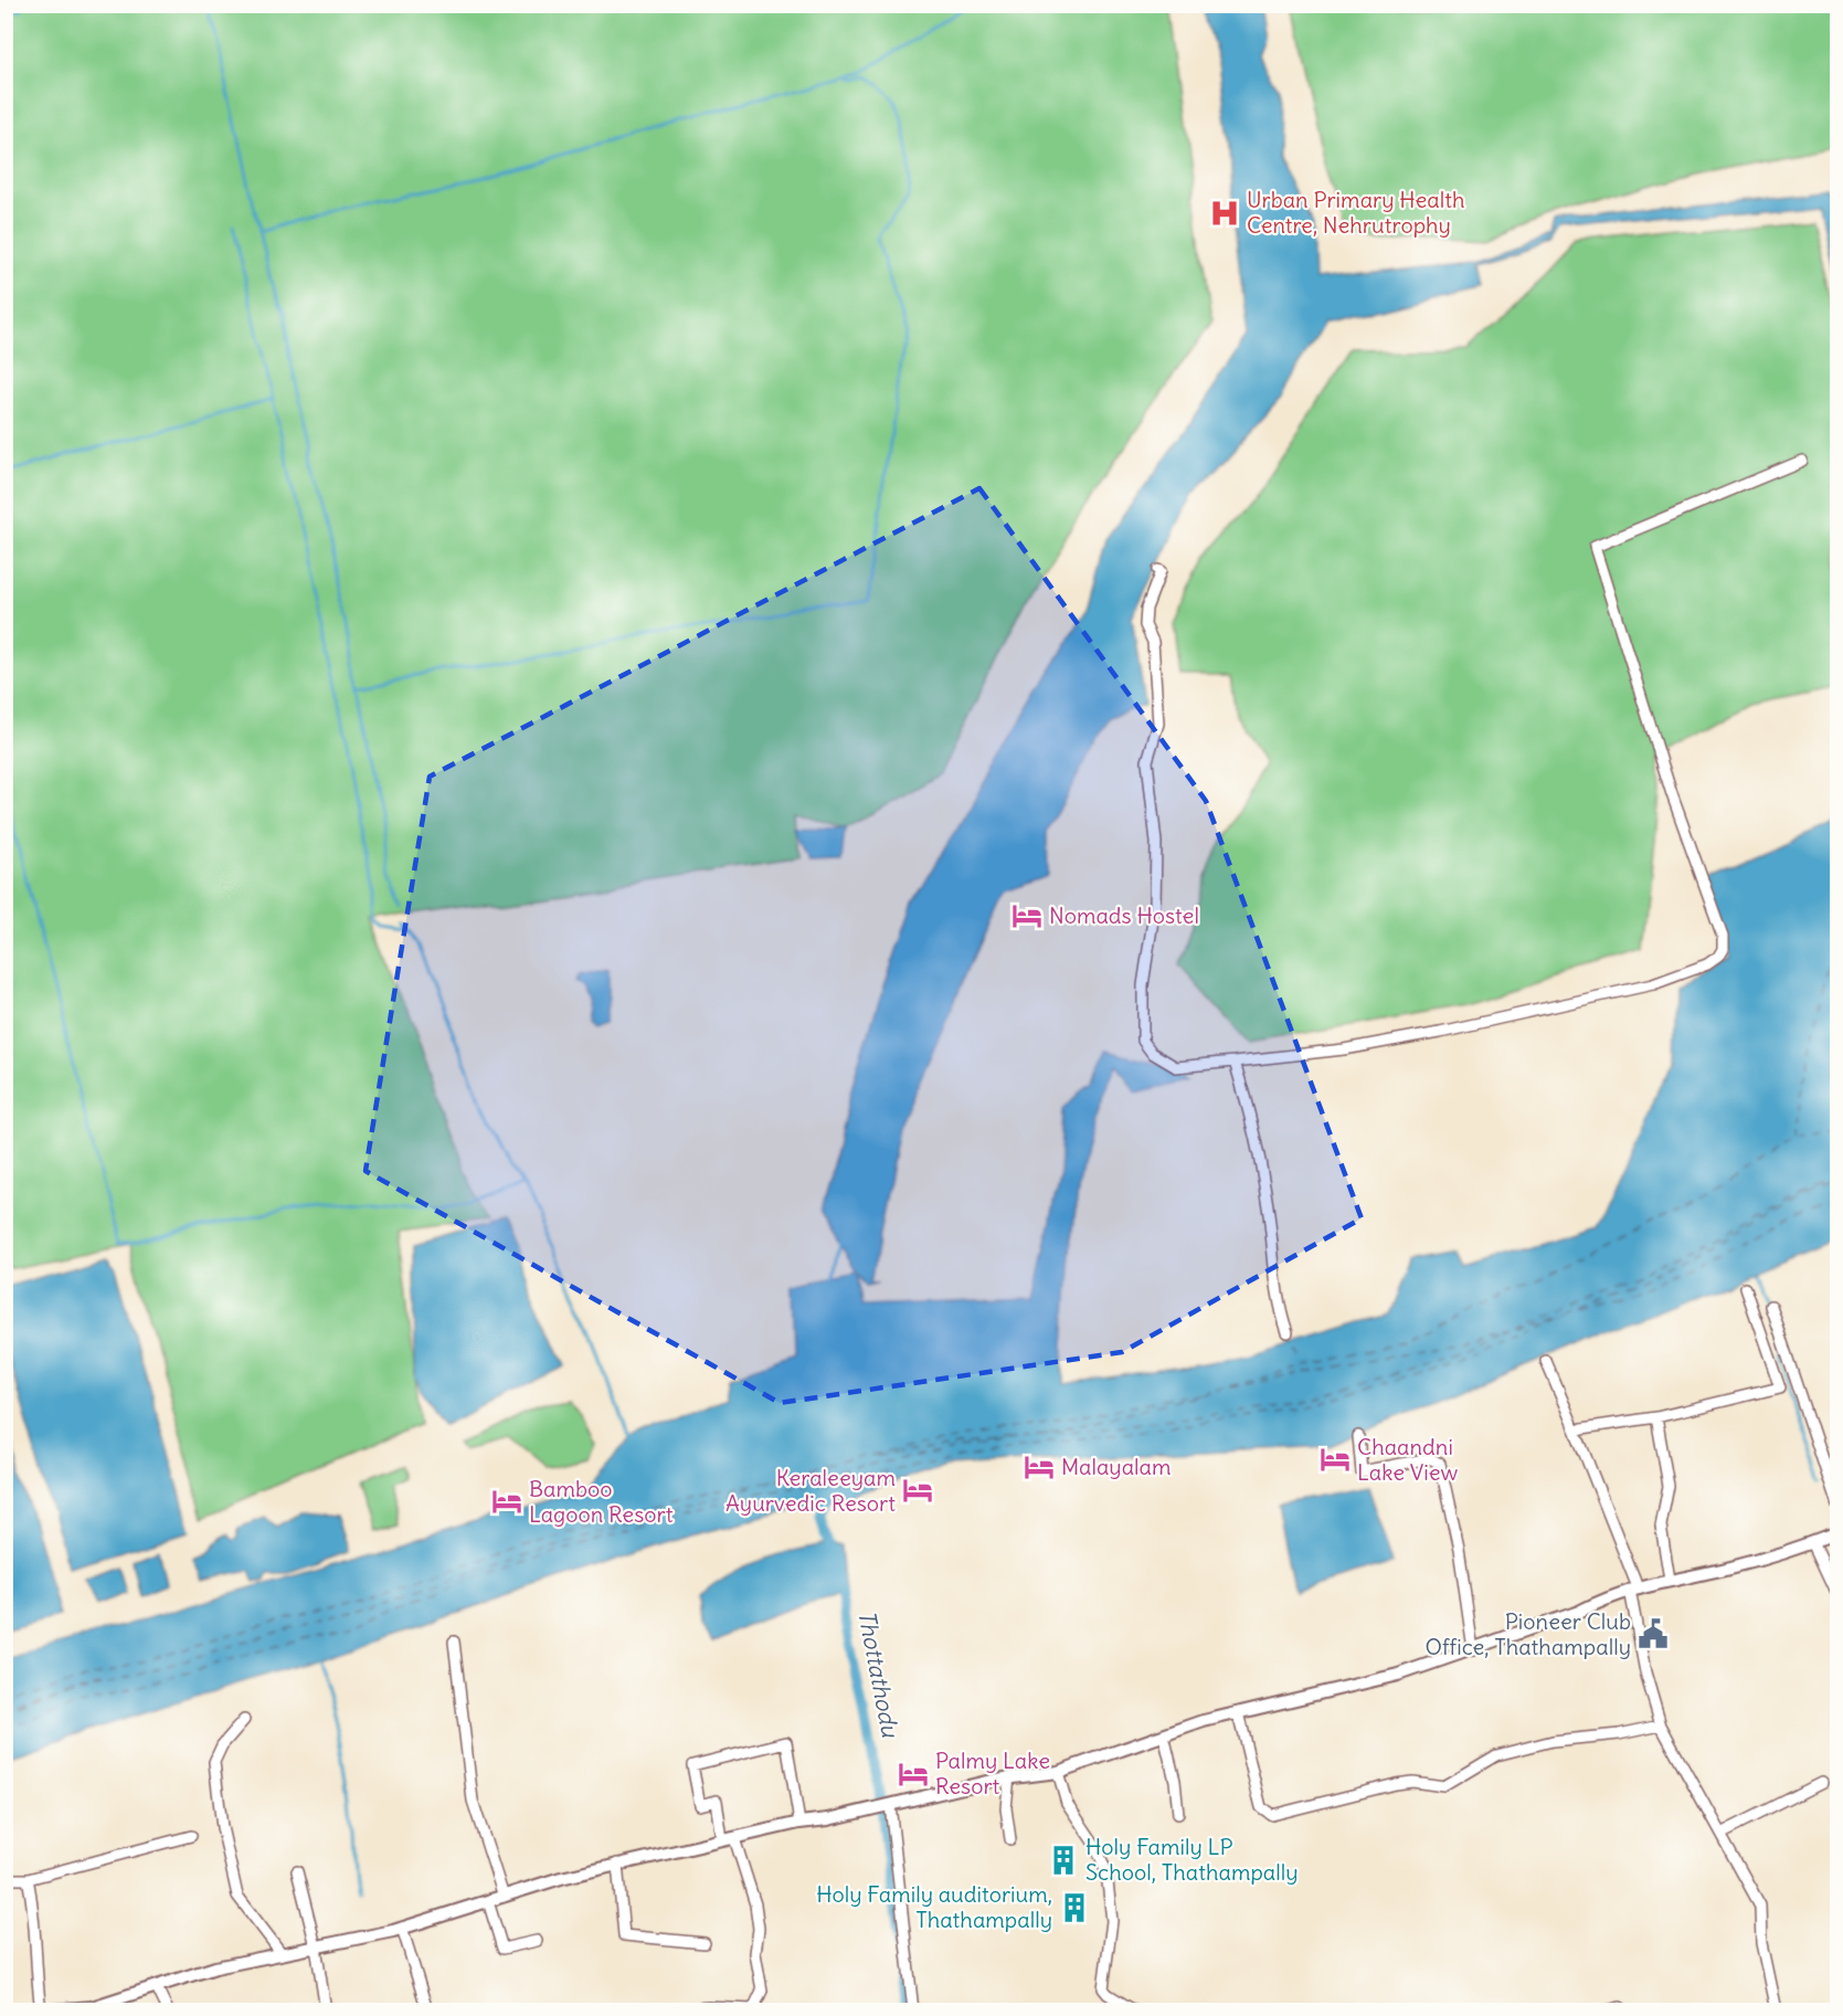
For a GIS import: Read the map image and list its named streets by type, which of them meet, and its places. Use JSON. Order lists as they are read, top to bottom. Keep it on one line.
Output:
{"water":["Thottathodu"],"places":{"hospital":["Urban Primary Health Centre, Nehrutrophy"],"hotel":["Nomads Hostel","Chaandni Lake View","Malayalam","Keraleeyam Ayurvedic Resort","Bamboo Lagoon Resort","Palmy Lake Resort"],"public building":["Pioneer Club Office, Thathampally"],"building":["Holy Family LP School, Thathampally","Holy Family auditorium, Thathampally"]}}
